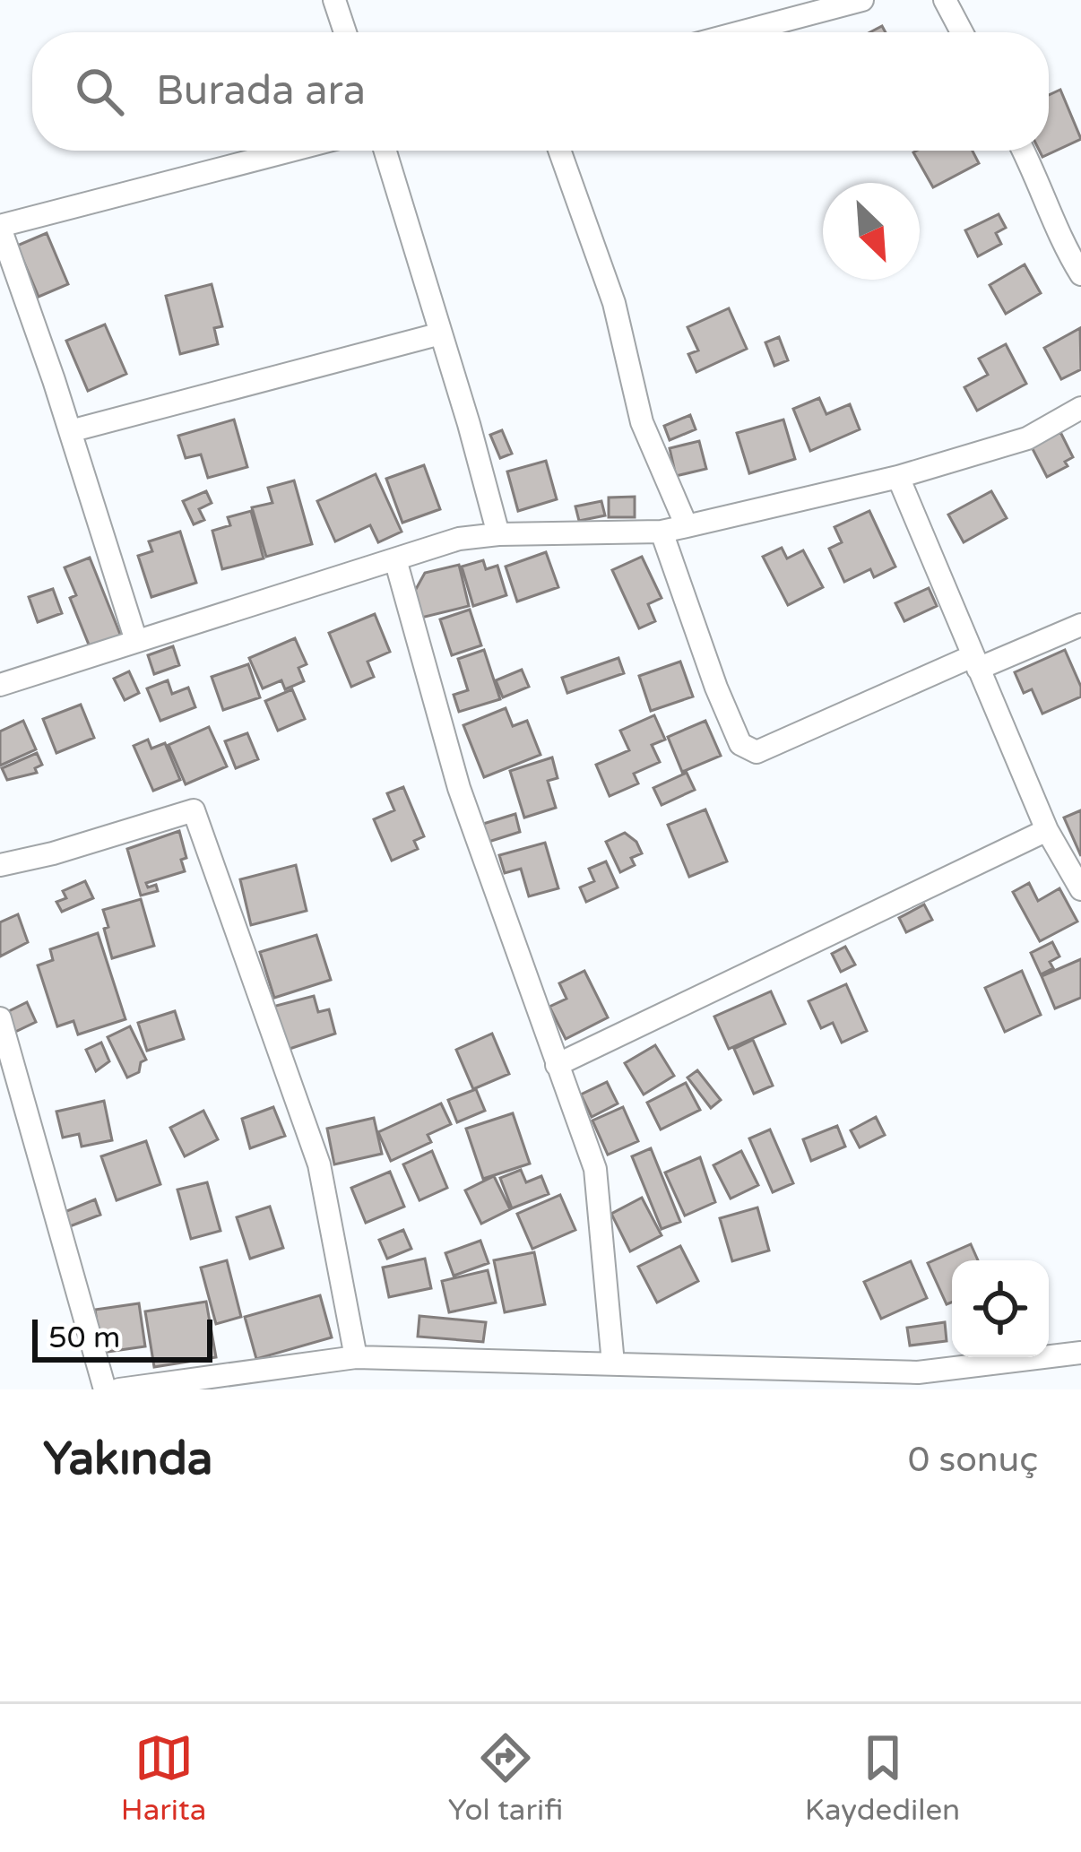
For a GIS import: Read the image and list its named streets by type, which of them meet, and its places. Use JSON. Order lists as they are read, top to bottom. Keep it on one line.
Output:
{"scale_bar":"50 m","north":"bottom right","page":{"search":"Burada ara","scale":"50 m","heading":["Yakında","0 sonuç"],"nav":["Harita","Yol tarifi","Kaydedilen"]}}
